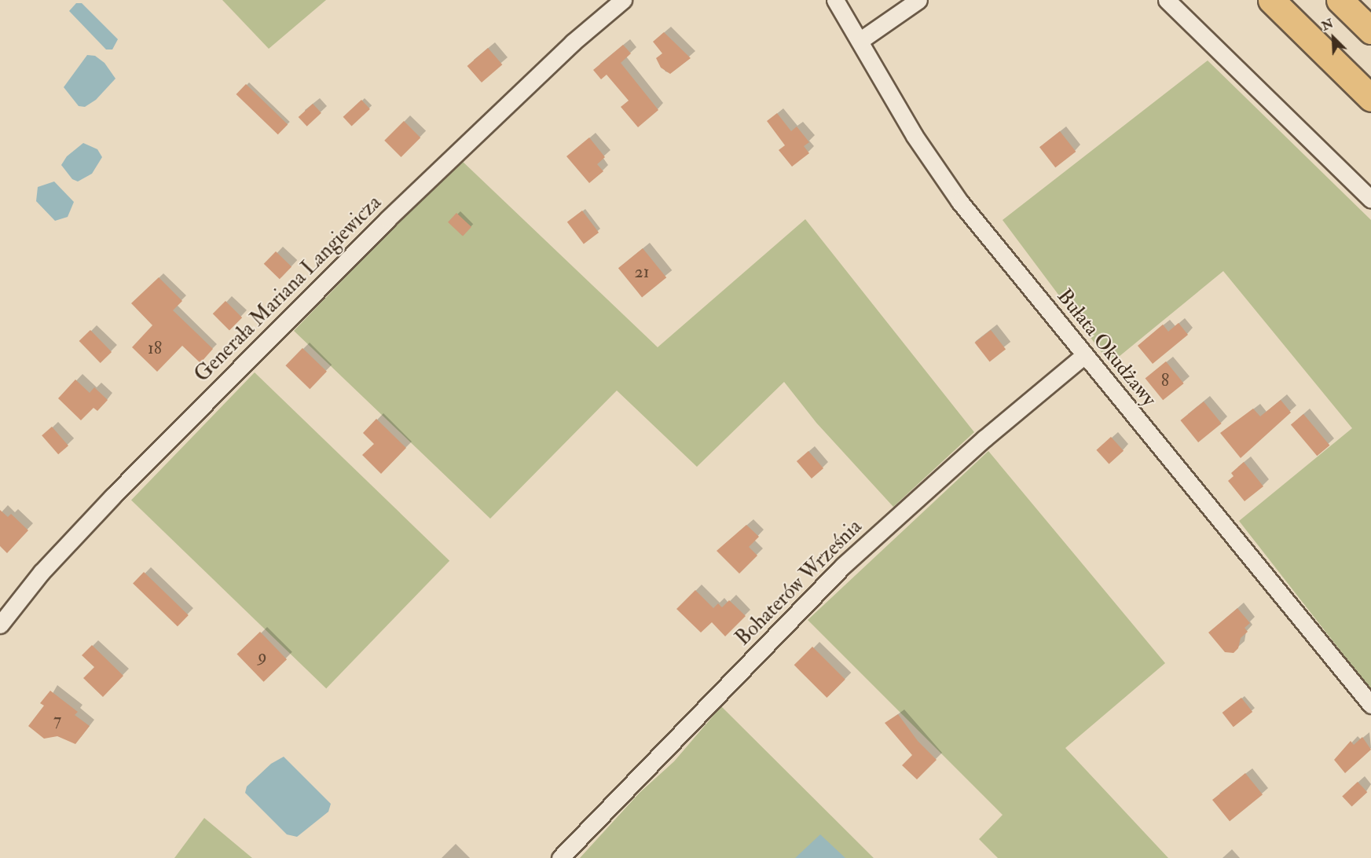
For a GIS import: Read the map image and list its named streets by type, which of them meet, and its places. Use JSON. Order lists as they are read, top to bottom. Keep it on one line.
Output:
{"streets":{"street":["Generała Mariana Langiewicza","Bułata Okudżawy","Bohaterów Września"]},"crossings":[["Bułata Okudżawy","Bohaterów Września"]],"house_numbers":["21","18","8","9","7"],"north":"top left"}
